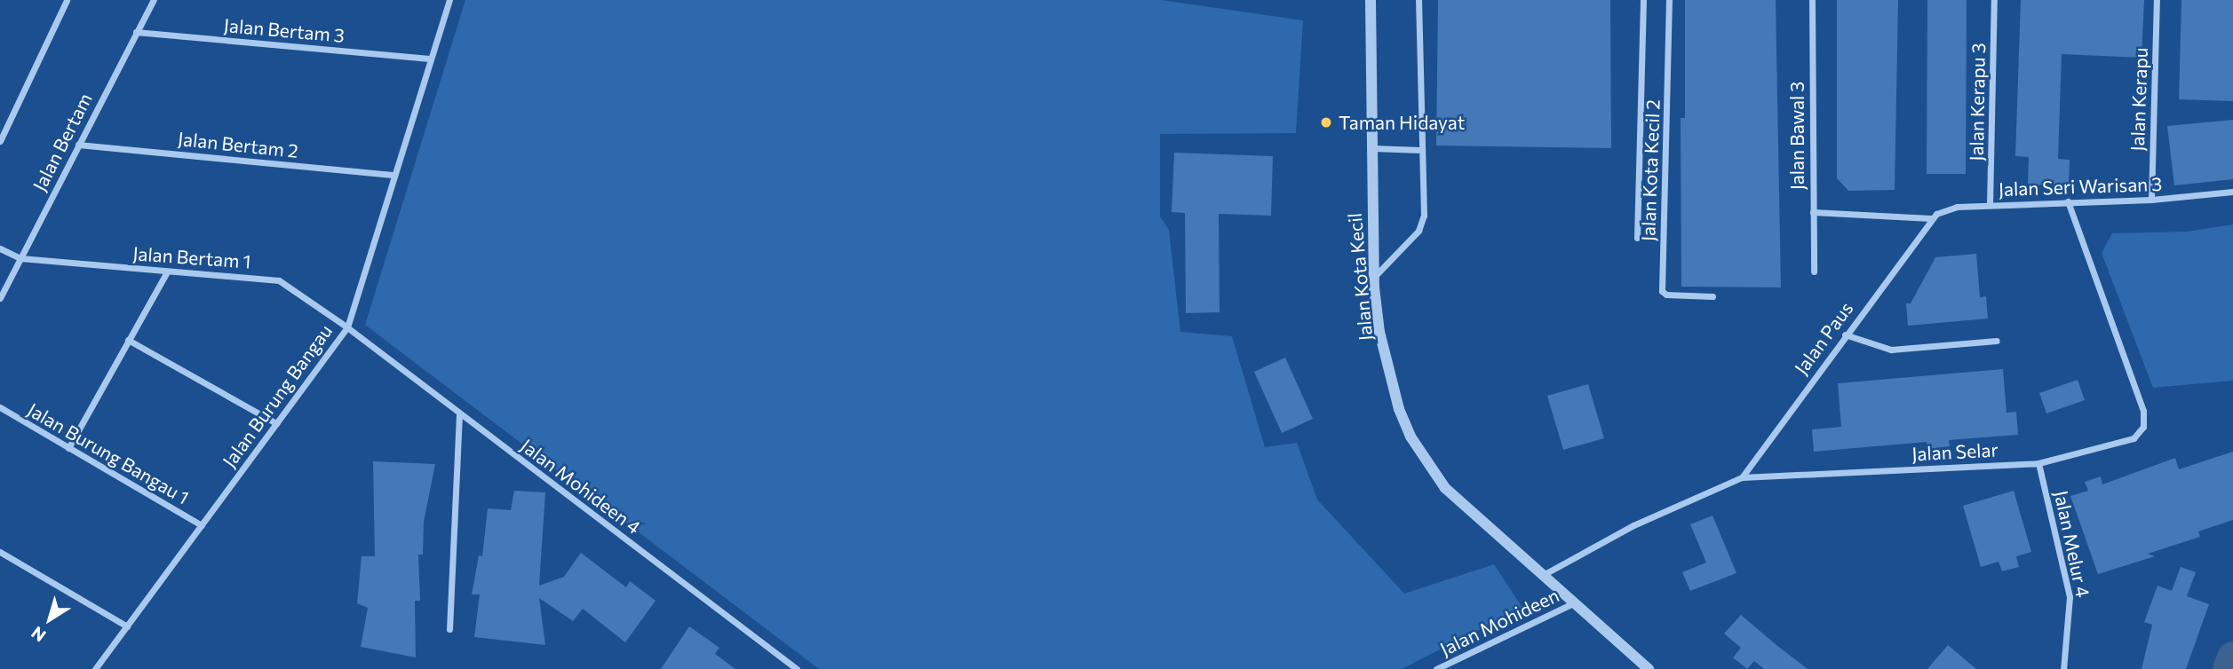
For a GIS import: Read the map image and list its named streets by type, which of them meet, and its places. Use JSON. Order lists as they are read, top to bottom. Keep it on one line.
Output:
{"streets":{"street":["Jalan Bertam 3","Jalan Kerapu","Jalan Kerapu 3","Jalan Bawal 3","Jalan Bertam","Jalan Bertam 2","Jalan Kota Kecil 2","Jalan Seri Warisan 3","Jalan Bertam 1","Jalan Kota Kecil","Jalan Paus","Jalan Burung Bangau","Jalan Selar","Jalan Burung Bangau 1","Jalan Mohideen 4","Jalan Melur 4","Jalan Mohideen"]},"crossings":[["Jalan Bertam 3","Jalan Bertam"],["Jalan Bertam 3","Jalan Burung Bangau"],["Jalan Kerapu","Jalan Seri Warisan 3"],["Jalan Kerapu 3","Jalan Seri Warisan 3"],["Jalan Bertam","Jalan Bertam 2"],["Jalan Bertam","Jalan Bertam 1"],["Jalan Bertam 2","Jalan Burung Bangau"],["Jalan Seri Warisan 3","Jalan Paus"],["Jalan Seri Warisan 3","Jalan Selar"],["Jalan Bertam 1","Jalan Burung Bangau"],["Jalan Bertam 1","Jalan Mohideen 4"],["Jalan Kota Kecil","Jalan Selar"],["Jalan Kota Kecil","Jalan Mohideen"],["Jalan Paus","Jalan Selar"],["Jalan Burung Bangau","Jalan Burung Bangau 1"],["Jalan Burung Bangau","Jalan Mohideen 4"],["Jalan Selar","Jalan Melur 4"]],"places":["Taman Hidayat"],"north":"bottom left"}
